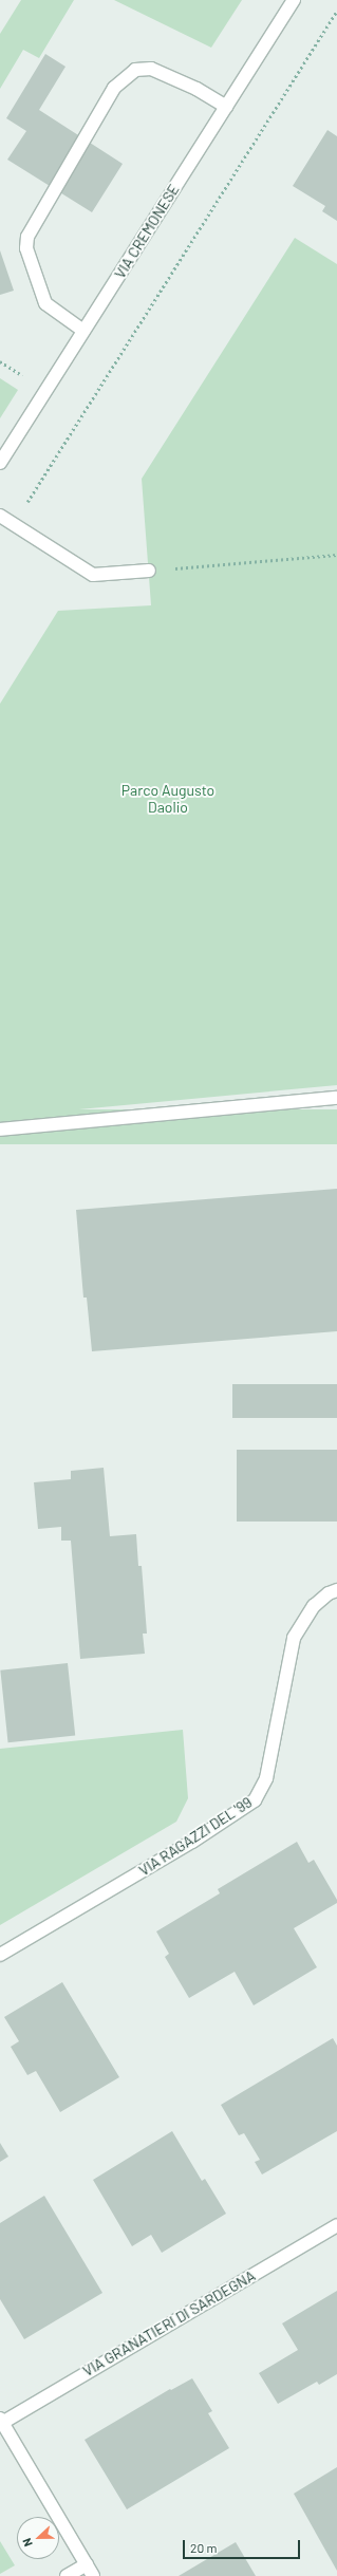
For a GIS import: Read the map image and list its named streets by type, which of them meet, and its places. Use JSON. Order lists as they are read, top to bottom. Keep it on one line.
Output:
{"streets":{"street":["VIA CREMONESE","VIA RAGAZZI DEL '99","VIA GRANATIERI DI SARDEGNA"]},"parks":["Parco Augusto Daolio"],"scale_bar":"20 m","north":"left"}
